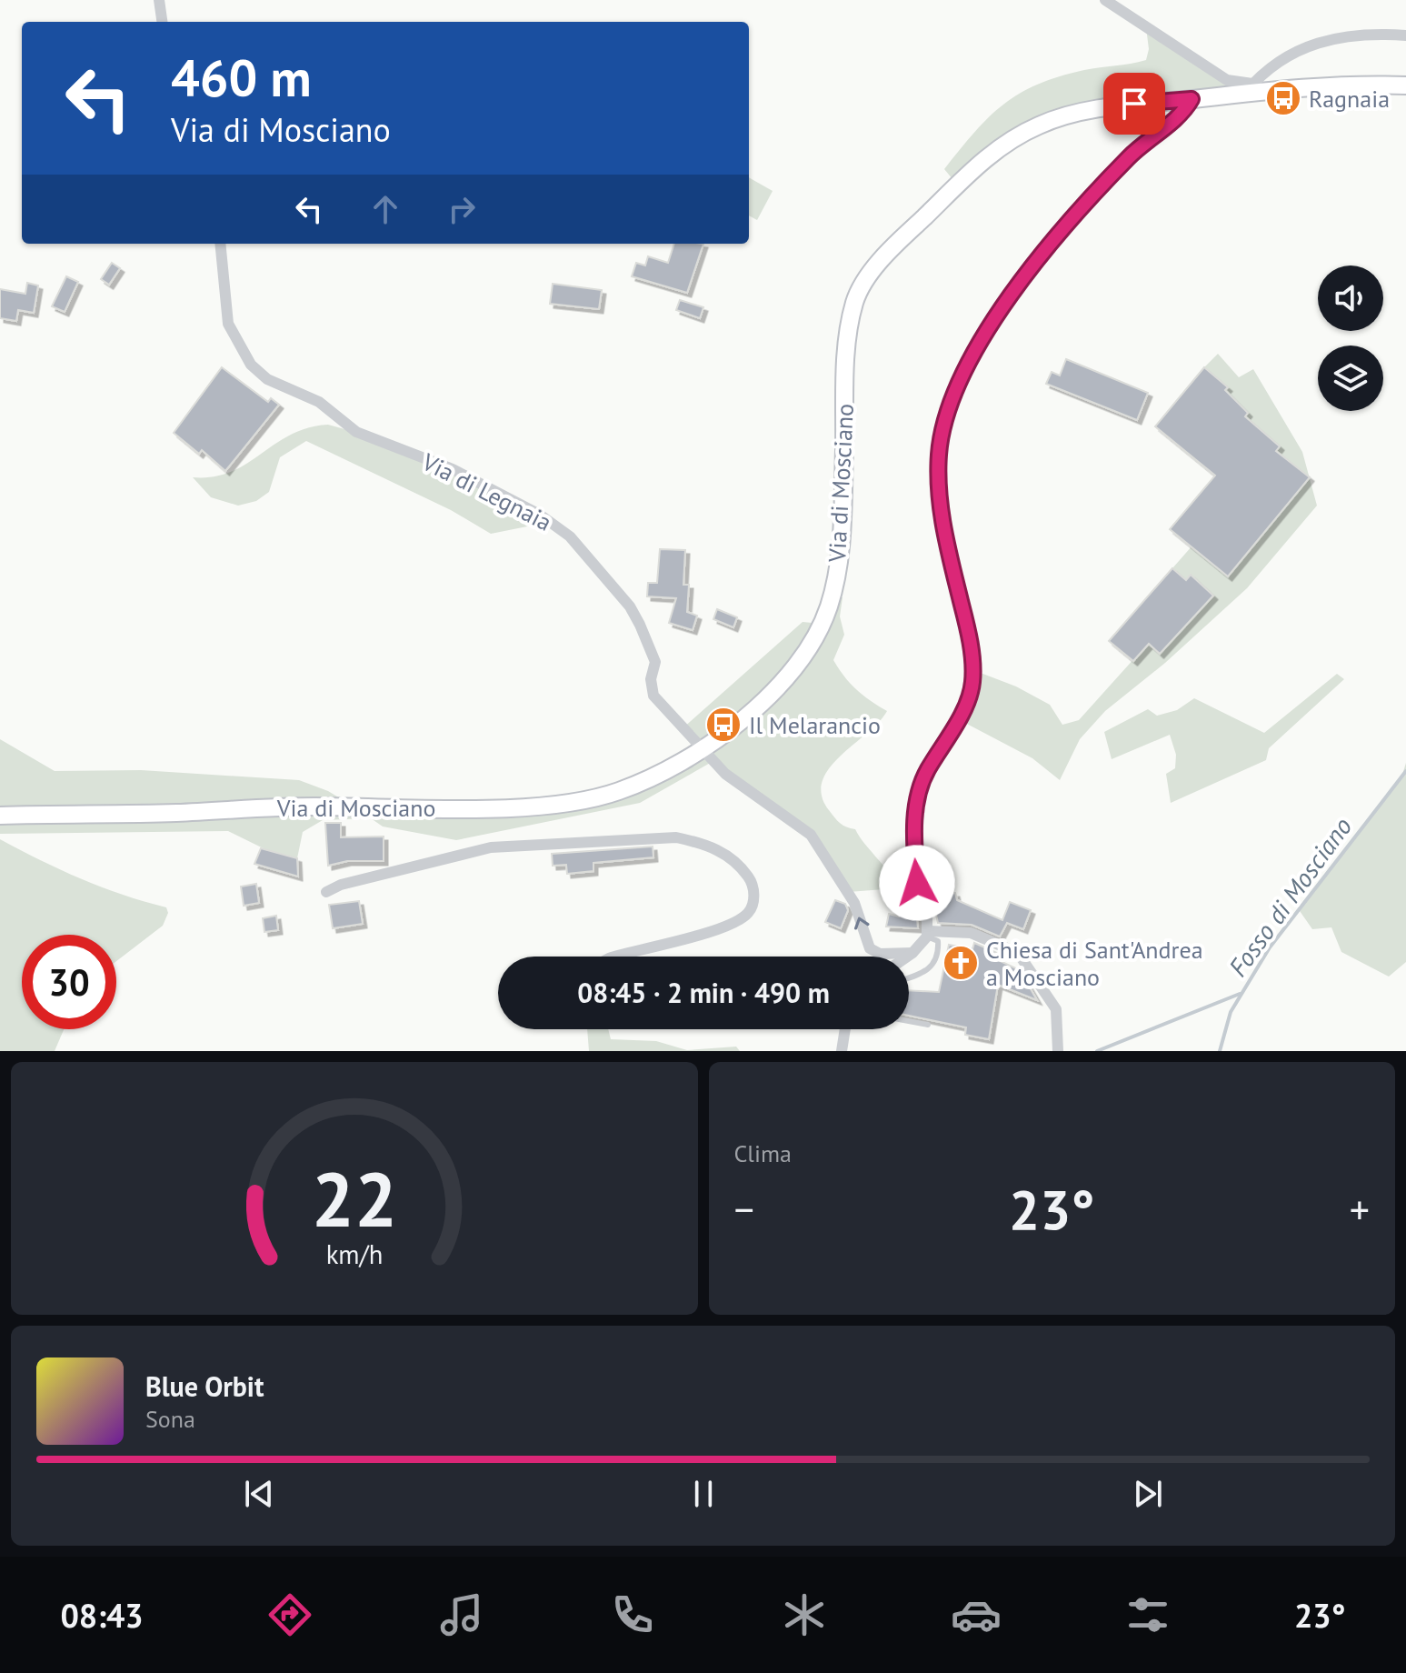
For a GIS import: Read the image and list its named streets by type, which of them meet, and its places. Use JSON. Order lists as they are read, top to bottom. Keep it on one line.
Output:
{"streets":{"main road":["Via di Mosciano"],"street":["Via di Legnaia"]},"crossings":[["Via di Mosciano","Via di Legnaia"]],"water":["Fosso di Mosciano"],"places":{"bus stop":["Ragnaia","Il Melarancio"],"church":["Chiesa di Sant'Andrea a Mosciano"]},"page":{"turn":["460 m","Via di Mosciano"],"limit":"30","trip":"08:45 · 2 min · 490 m","tile":"Clima","heat":["−","23°","+"],"song":["Blue Orbit","Sona"],"tabs":["08:43","23°"],"gauge":["22","km/h"]}}
